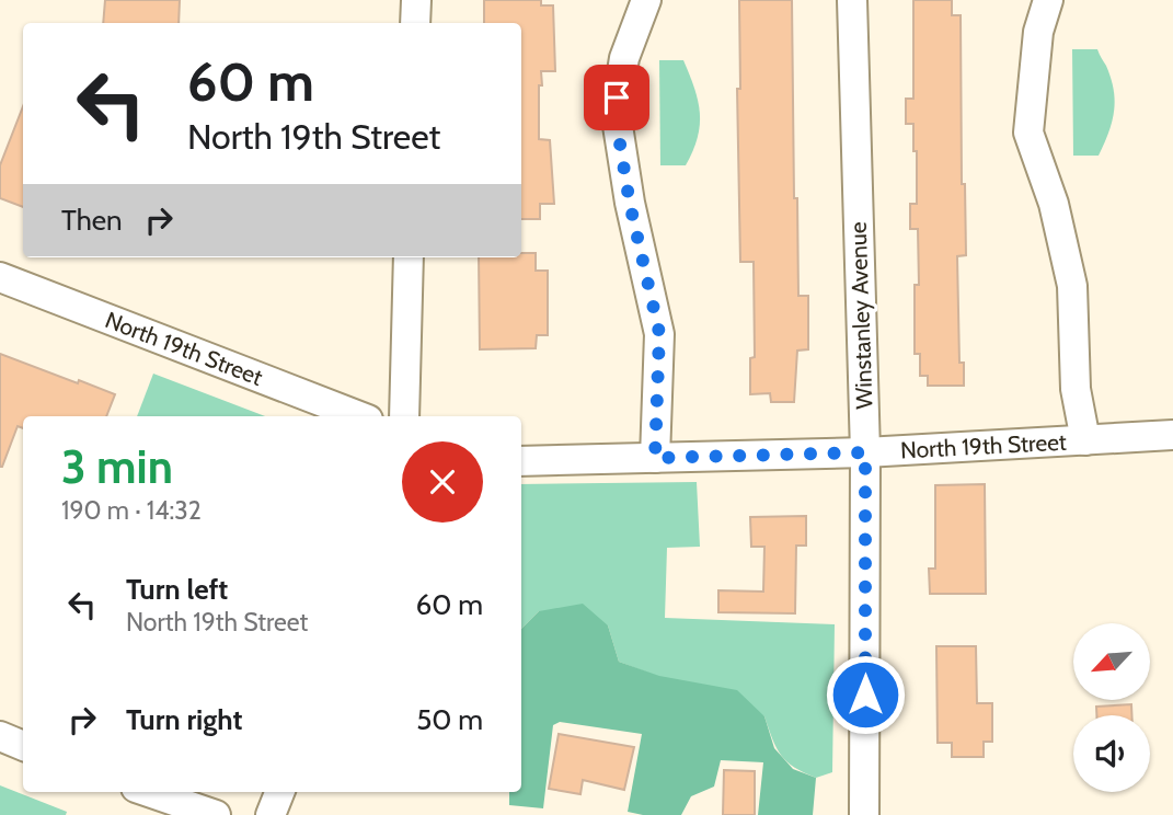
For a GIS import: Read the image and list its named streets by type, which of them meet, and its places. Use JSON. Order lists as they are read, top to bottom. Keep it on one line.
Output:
{"streets":{"street":["Winstanley Avenue","North 19th Street"]},"crossings":[["Winstanley Avenue","North 19th Street"]],"north":"bottom left","page":{"turn":["60 m","North 19th Street"],"then":"Then","heading":["3 min","190 m · 14:32"],"list":[{"name":"Turn left","note":"North 19th Street","value":"60 m"},{"name":"Turn right","value":"50 m"}]}}
